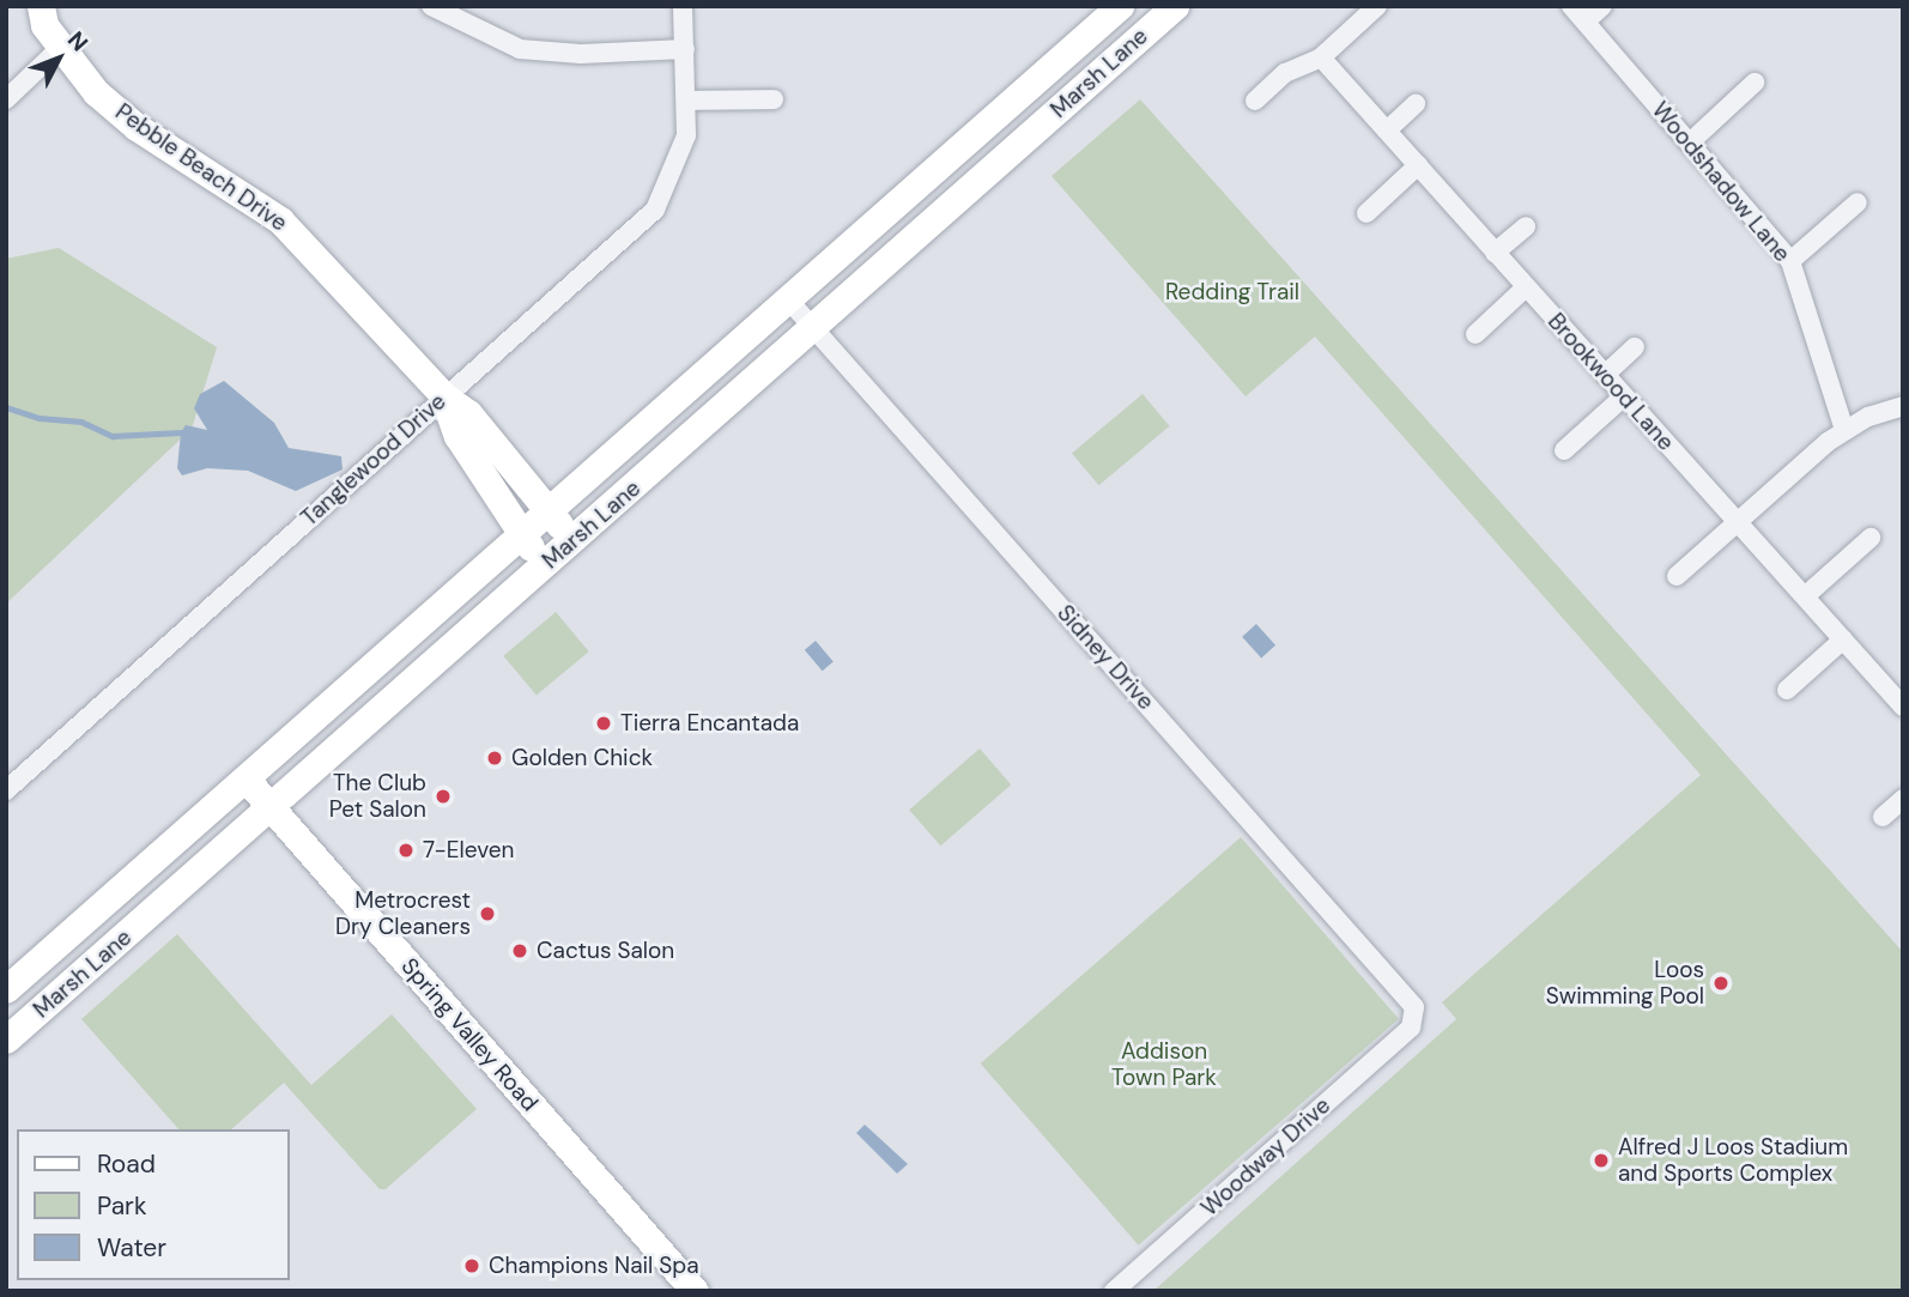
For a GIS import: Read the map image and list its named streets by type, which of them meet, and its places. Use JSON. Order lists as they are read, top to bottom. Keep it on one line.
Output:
{"streets":{"main road":["Marsh Lane","Pebble Beach Drive","Spring Valley Road"],"street":["Woodshadow Lane","Brookwood Lane","Tanglewood Drive","Sidney Drive","Woodway Drive"]},"crossings":[["Marsh Lane","Pebble Beach Drive"],["Marsh Lane","Sidney Drive"],["Marsh Lane","Spring Valley Road"],["Pebble Beach Drive","Tanglewood Drive"],["Sidney Drive","Woodway Drive"]],"parks":["Redding Trail","Addison Town Park"],"places":["Tierra Encantada","Golden Chick","The Club Pet Salon","7-Eleven","Metrocrest Dry Cleaners","Cactus Salon","Loos Swimming Pool","Alfred J Loos Stadium and Sports Complex","Champions Nail Spa"],"legend":["Road","Park","Water"],"north":"top right"}
